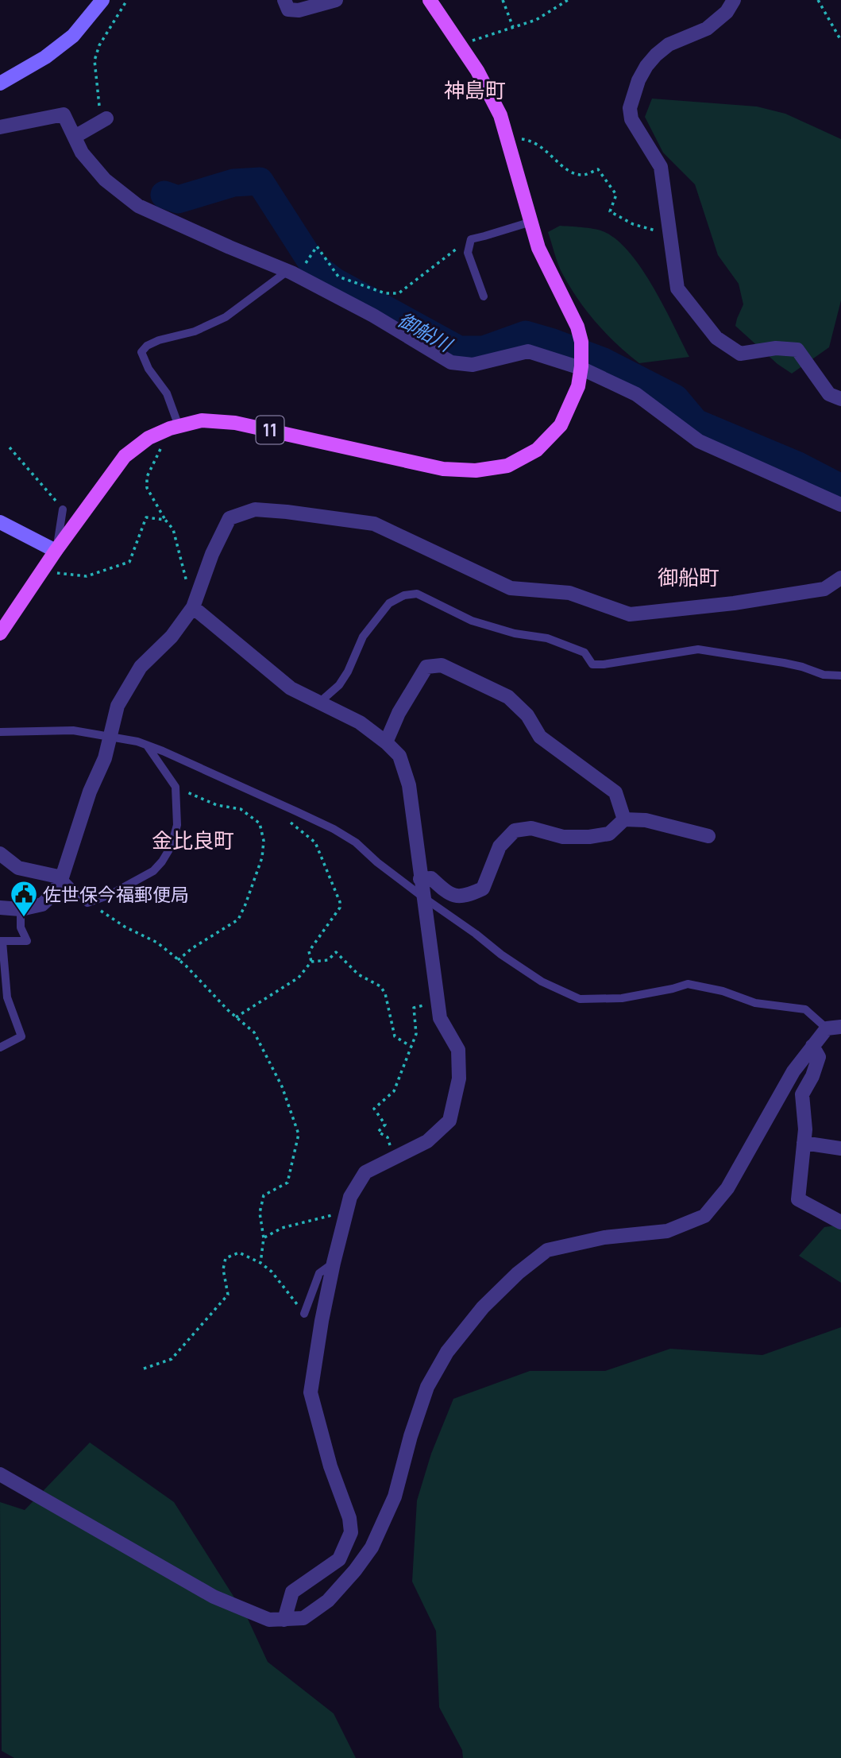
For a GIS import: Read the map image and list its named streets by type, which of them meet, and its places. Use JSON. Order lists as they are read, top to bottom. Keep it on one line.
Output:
{"streets":{"main road":["11"]},"districts":["神島町","御船町","金比良町"],"water":["御船川"],"places":{"public building":["佐世保今福郵便局"]}}
